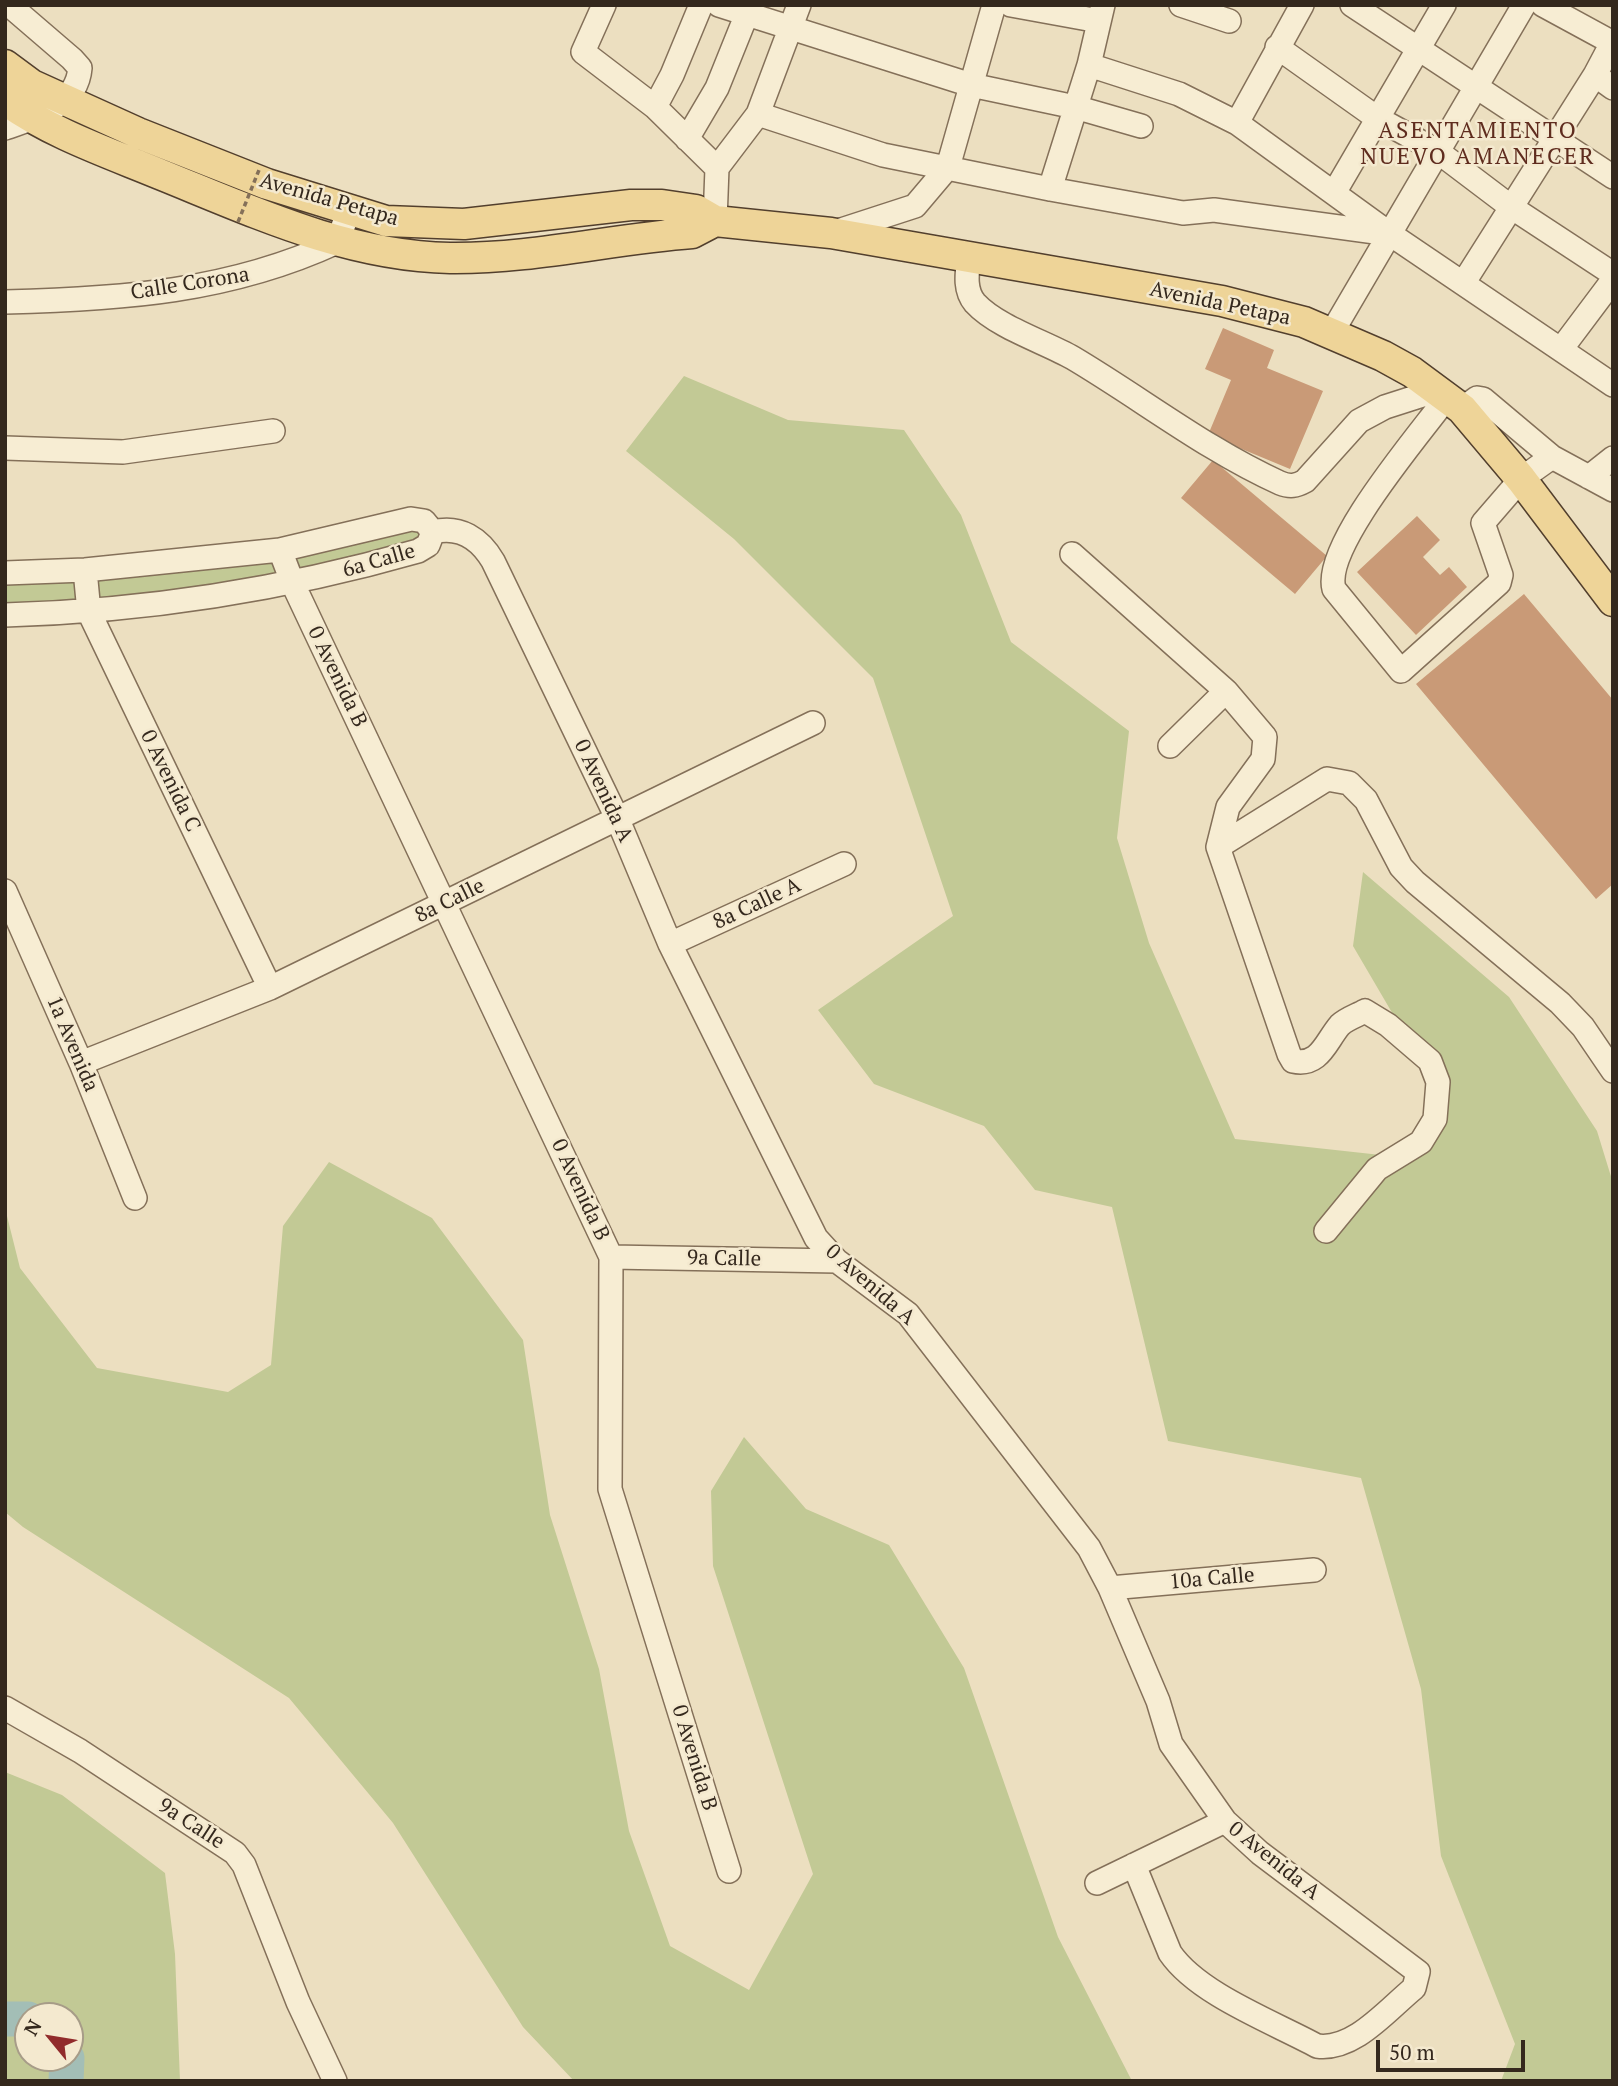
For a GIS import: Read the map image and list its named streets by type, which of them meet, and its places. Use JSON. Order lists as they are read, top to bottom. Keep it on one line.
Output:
{"streets":{"main road":["Avenida Petapa"],"street":["Calle Corona","6a Calle","0 Avenida B","0 Avenida C","0 Avenida A","8a Calle","8a Calle A","1a Avenida","9a Calle","10a Calle"]},"crossings":[["Avenida Petapa","Calle Corona"],["6a Calle","0 Avenida B"],["6a Calle","0 Avenida C"],["6a Calle","0 Avenida A"],["0 Avenida B","8a Calle"],["0 Avenida B","9a Calle"],["0 Avenida C","8a Calle"],["0 Avenida A","8a Calle"],["0 Avenida A","8a Calle A"],["0 Avenida A","9a Calle"],["0 Avenida A","10a Calle"],["8a Calle","1a Avenida"]],"districts":["ASENTAMIENTO NUEVO AMANECER"],"scale_bar":"50 m","north":"top left"}
